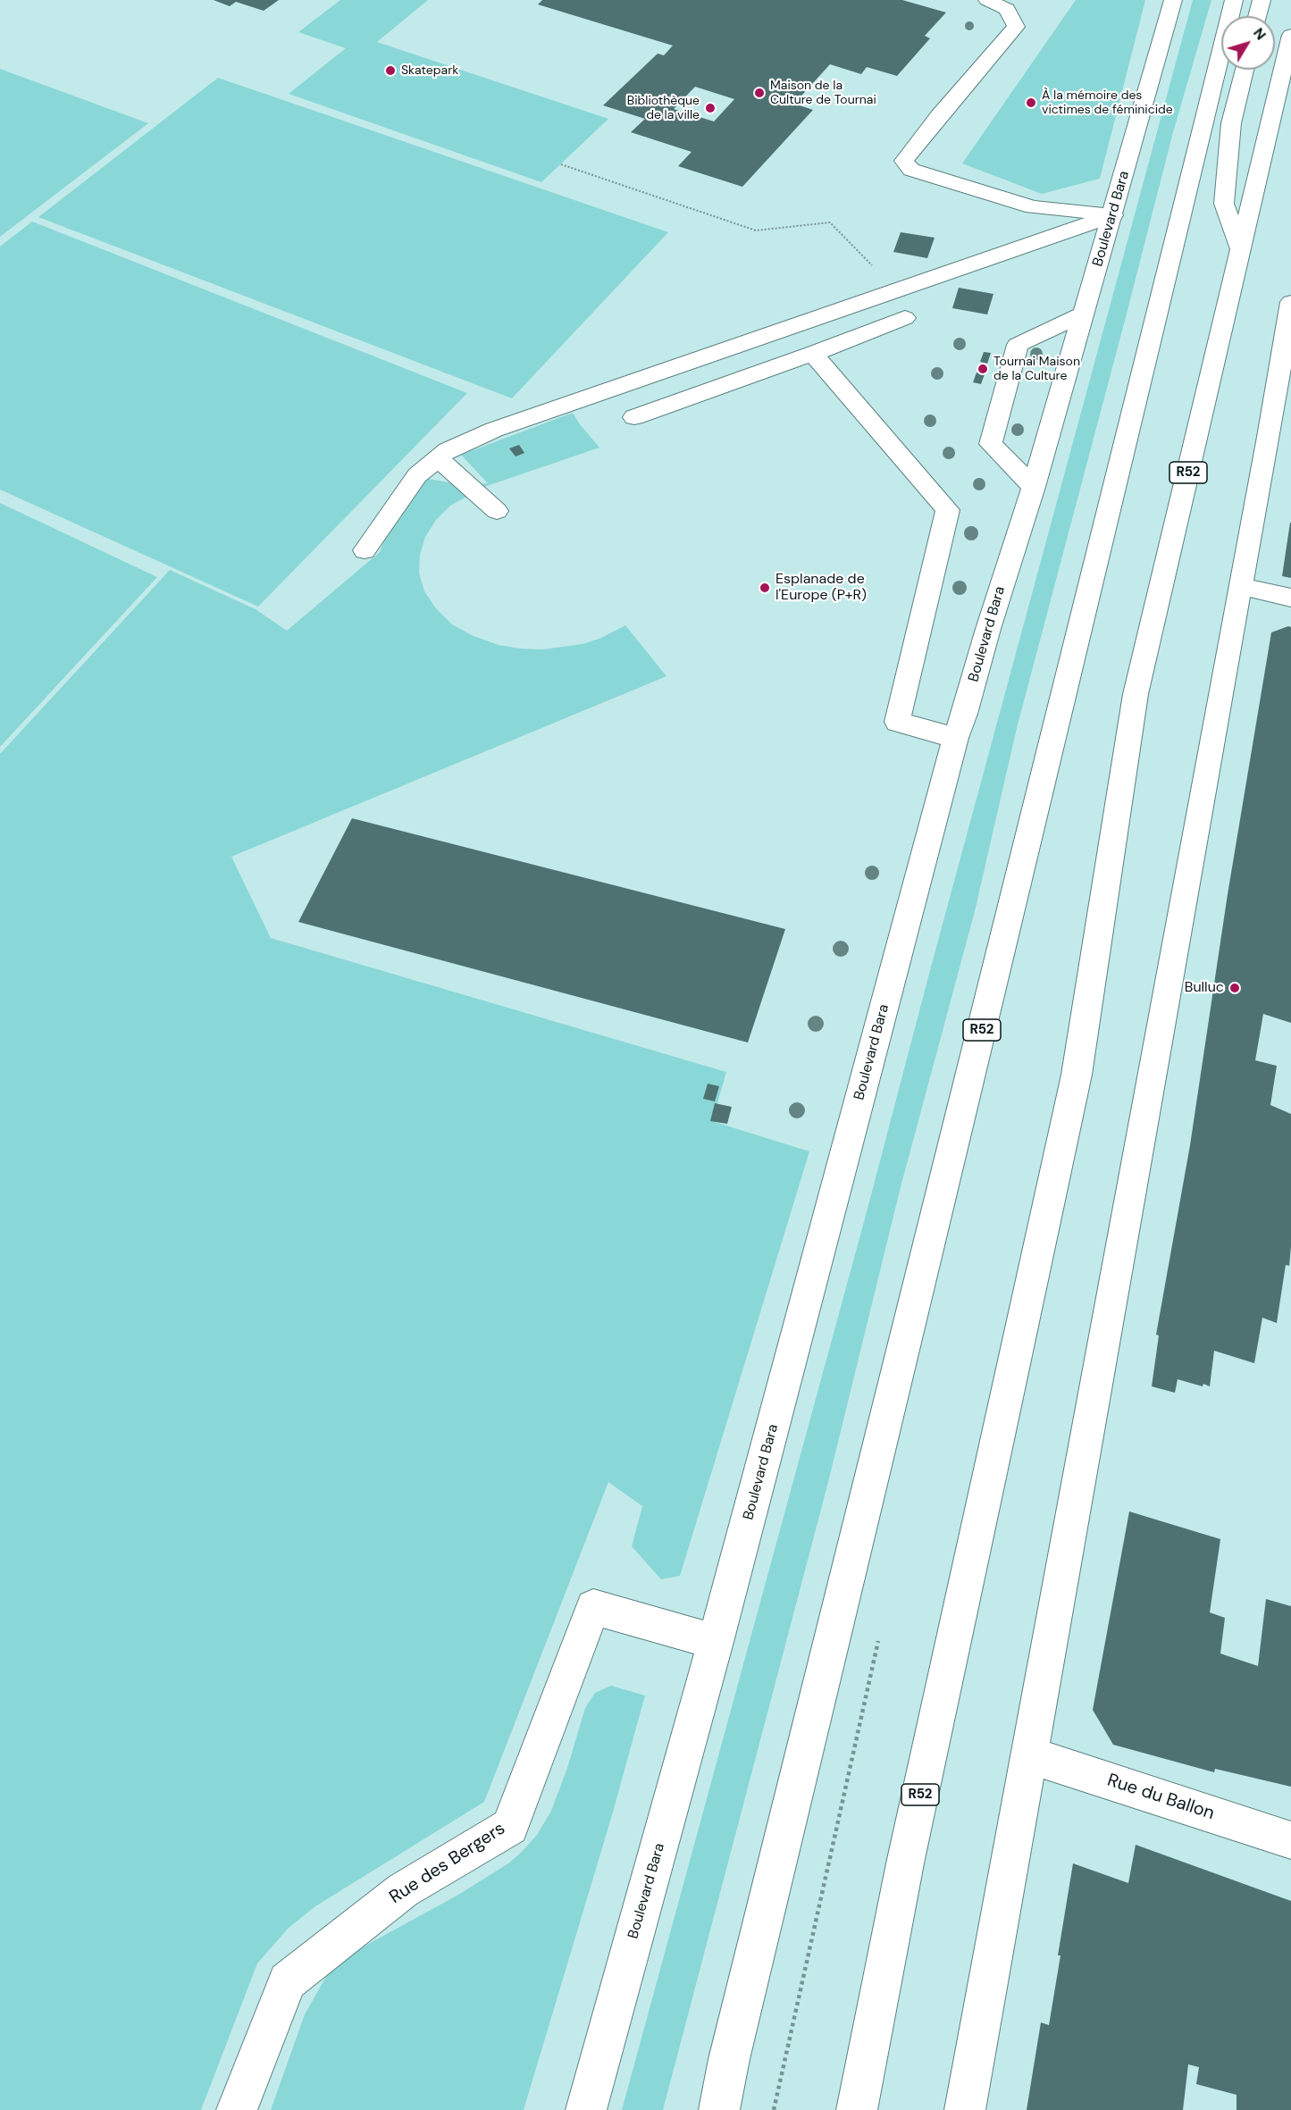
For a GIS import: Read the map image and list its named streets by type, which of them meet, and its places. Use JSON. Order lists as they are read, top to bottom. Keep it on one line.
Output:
{"streets":{"main road":["Boulevard Bara","R52","Rue du Ballon","Rue des Bergers"]},"crossings":[["Boulevard Bara","Rue des Bergers"]],"places":["Skatepark","Maison de la Culture de Tournai","À la mémoire des victimes de féminicide","Bibliothèque de la ville","Tournai Maison de la Culture","Esplanade de l'Europe (P+R)","Bulluc"],"north":"top right"}
